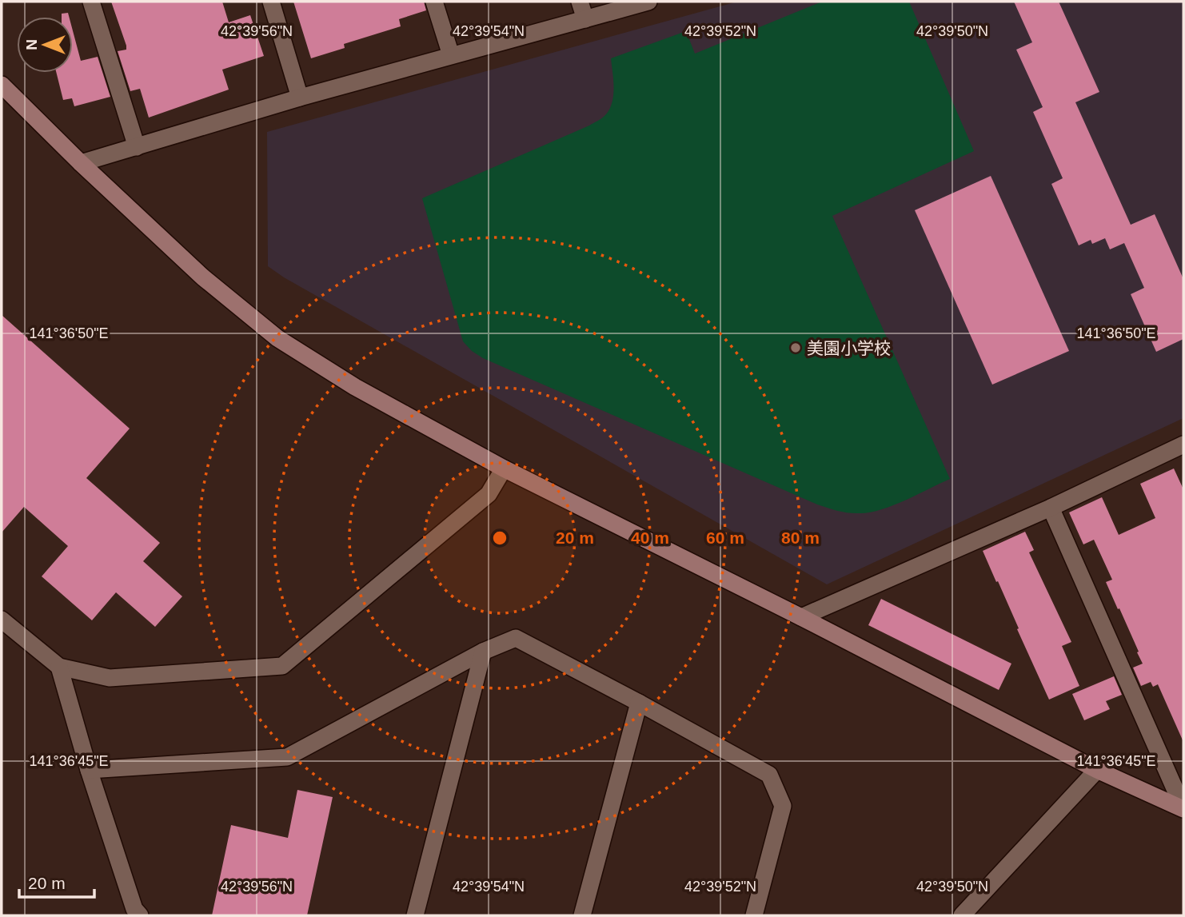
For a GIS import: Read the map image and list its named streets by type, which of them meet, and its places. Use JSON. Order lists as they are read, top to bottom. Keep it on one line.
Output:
{"places":["美園小学校"],"scale_bar":"20 m","north":"left","coordinates":["42°39'56\"N","42°39'54\"N","42°39'52\"N","42°39'50\"N","141°36'50\"E","141°36'45\"E"],"rings":["20 m","40 m","60 m","80 m"]}
